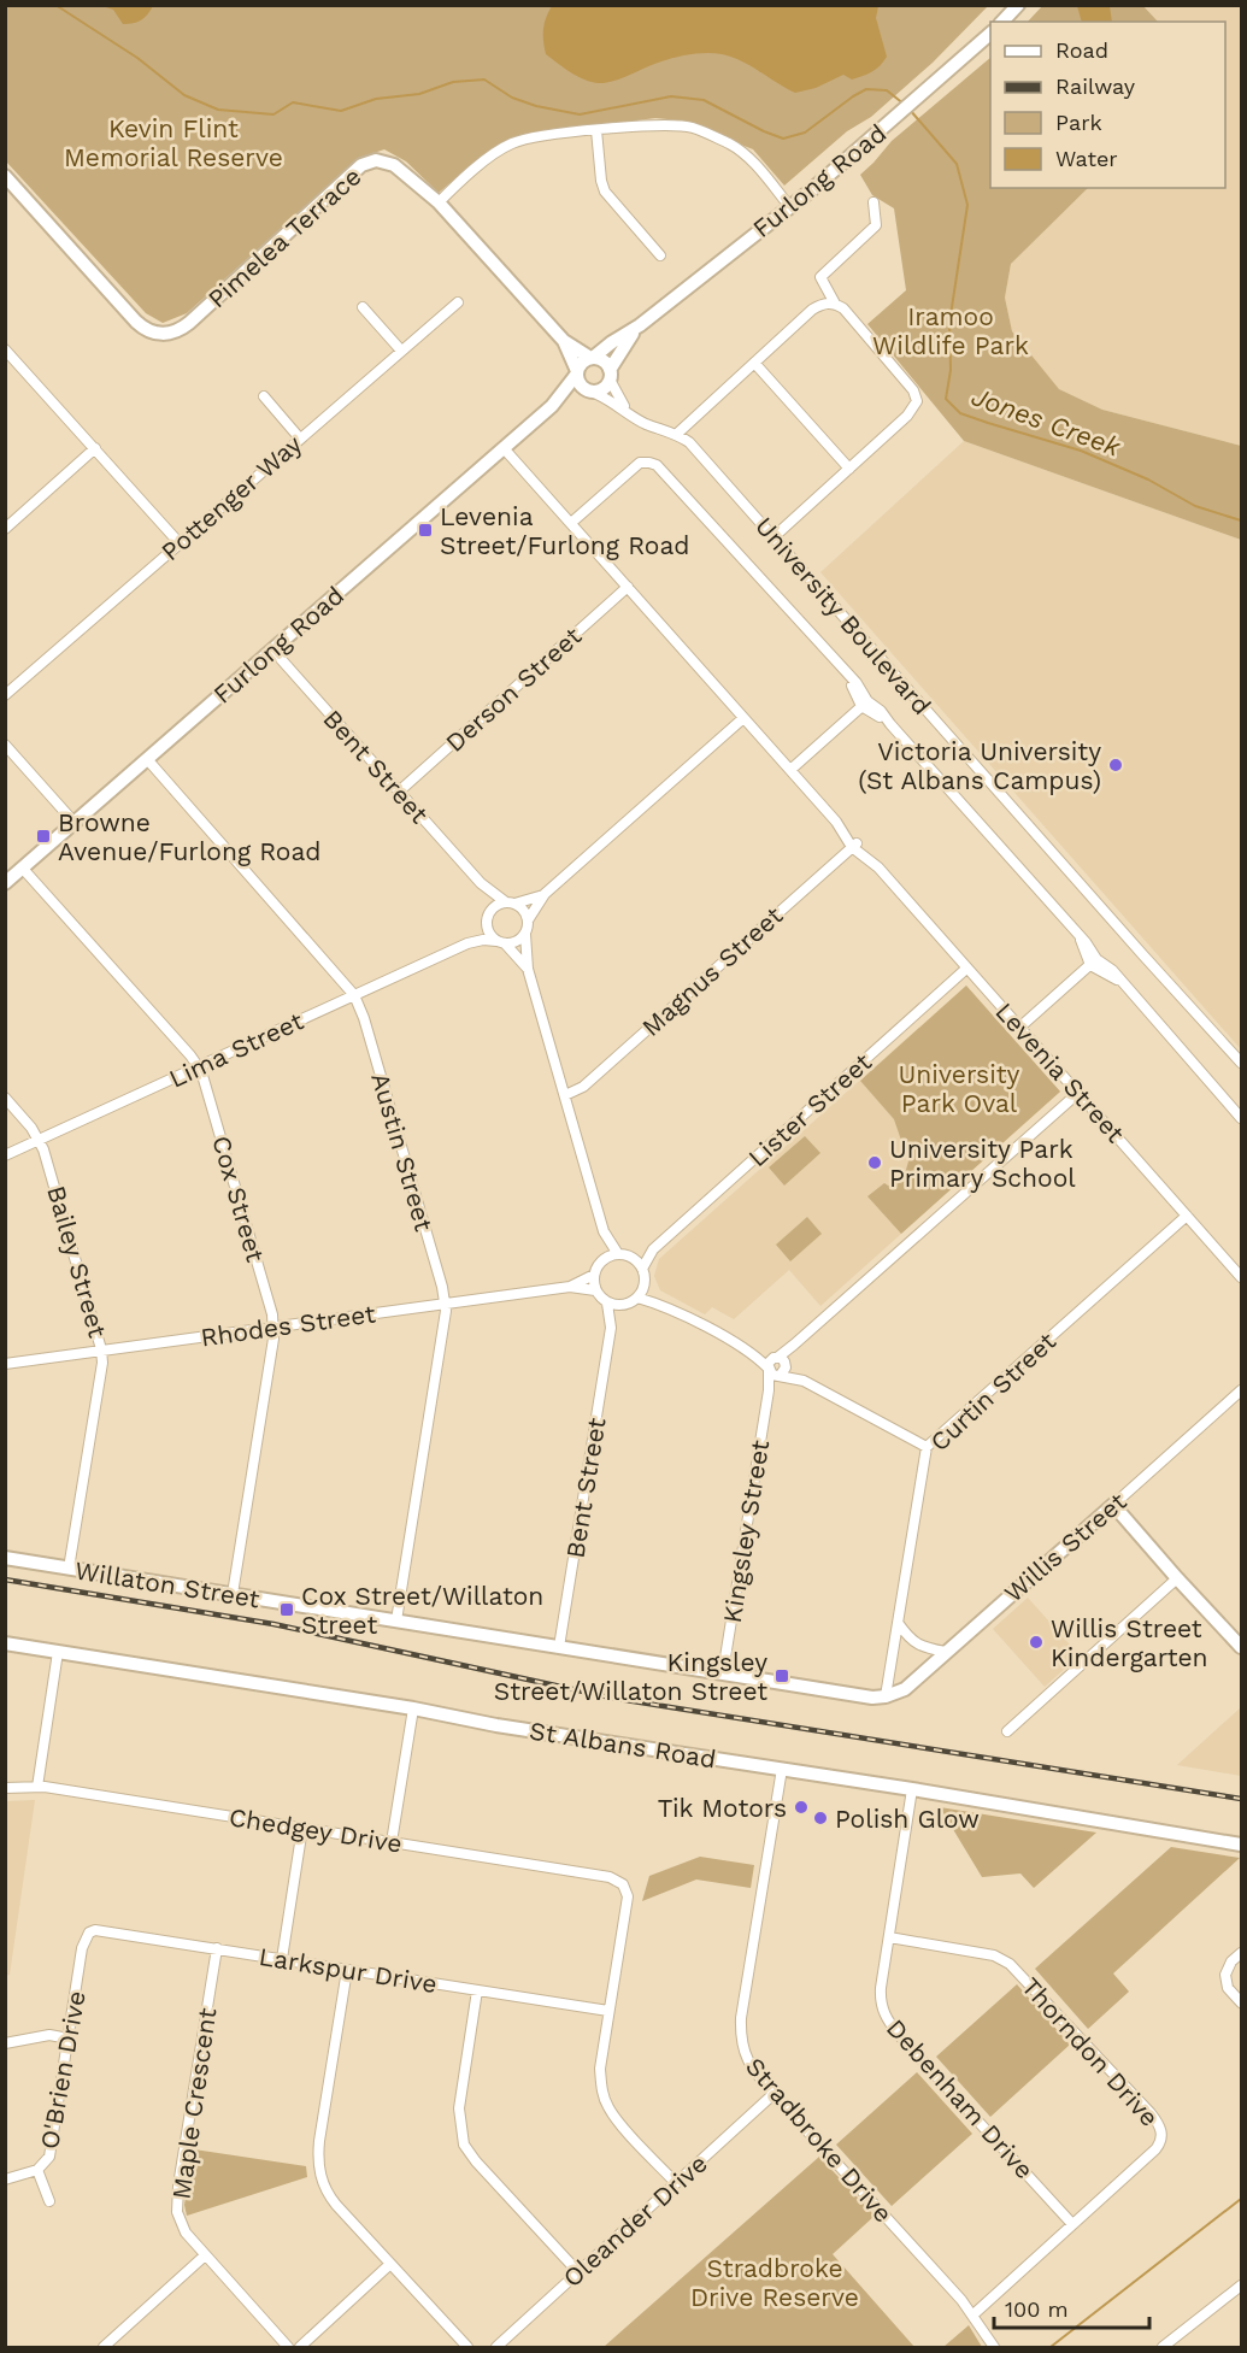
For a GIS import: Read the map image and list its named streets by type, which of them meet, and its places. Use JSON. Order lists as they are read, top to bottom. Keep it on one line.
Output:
{"streets":{"main road":["Furlong Road","Pimelea Terrace","Willis Street","Willaton Street","St Albans Road"],"street":["Pottenger Way","University Boulevard","Derson Street","Bent Street","Magnus Street","Lima Street","Levenia Street","Lister Street","Austin Street","Cox Street","Bailey Street","Rhodes Street","Curtin Street","Kingsley Street","Chedgey Drive","Larkspur Drive","Thorndon Drive","O'Brien Drive","Debenham Drive","Maple Crescent","Stradbroke Drive","Oleander Drive"]},"crossings":[["Furlong Road","Pimelea Terrace"],["Furlong Road","University Boulevard"],["Furlong Road","Bent Street"],["Furlong Road","Levenia Street"],["Furlong Road","Austin Street"],["Furlong Road","Cox Street"],["Pimelea Terrace","University Boulevard"],["Derson Street","Bent Street"],["Derson Street","Levenia Street"],["Bent Street","Lima Street"],["Bent Street","Lister Street"],["Bent Street","Rhodes Street"],["Bent Street","Willaton Street"],["Magnus Street","Levenia Street"],["Lima Street","Austin Street"],["Lima Street","Cox Street"],["Lima Street","Bailey Street"],["Levenia Street","Lister Street"],["Levenia Street","Curtin Street"],["Levenia Street","Kingsley Street"],["Lister Street","Rhodes Street"],["Austin Street","Rhodes Street"],["Austin Street","Willaton Street"],["Cox Street","Rhodes Street"],["Cox Street","Willaton Street"],["Bailey Street","Rhodes Street"],["Bailey Street","Willaton Street"],["Curtin Street","Willis Street"],["Curtin Street","Willaton Street"],["Kingsley Street","Willaton Street"],["Willis Street","Willaton Street"],["St Albans Road","Debenham Drive"],["St Albans Road","Stradbroke Drive"],["Chedgey Drive","Larkspur Drive"],["Larkspur Drive","O'Brien Drive"],["Larkspur Drive","Maple Crescent"],["Thorndon Drive","Debenham Drive"],["Thorndon Drive","Stradbroke Drive"],["Stradbroke Drive","Oleander Drive"]],"water":["Jones Creek"],"parks":["Kevin Flint Memorial Reserve","Iramoo Wildlife Park","University Park Oval","Stradbroke Drive Reserve"],"places":{"transit":["Levenia Street/Furlong Road","Browne Avenue/Furlong Road","Cox Street/Willaton Street","Kingsley Street/Willaton Street"],"other":["Victoria University (St Albans Campus)","University Park Primary School","Willis Street Kindergarten","Tik Motors","Polish Glow"]},"legend":["Road","Railway","Park","Water"],"scale_bar":"100 m"}
